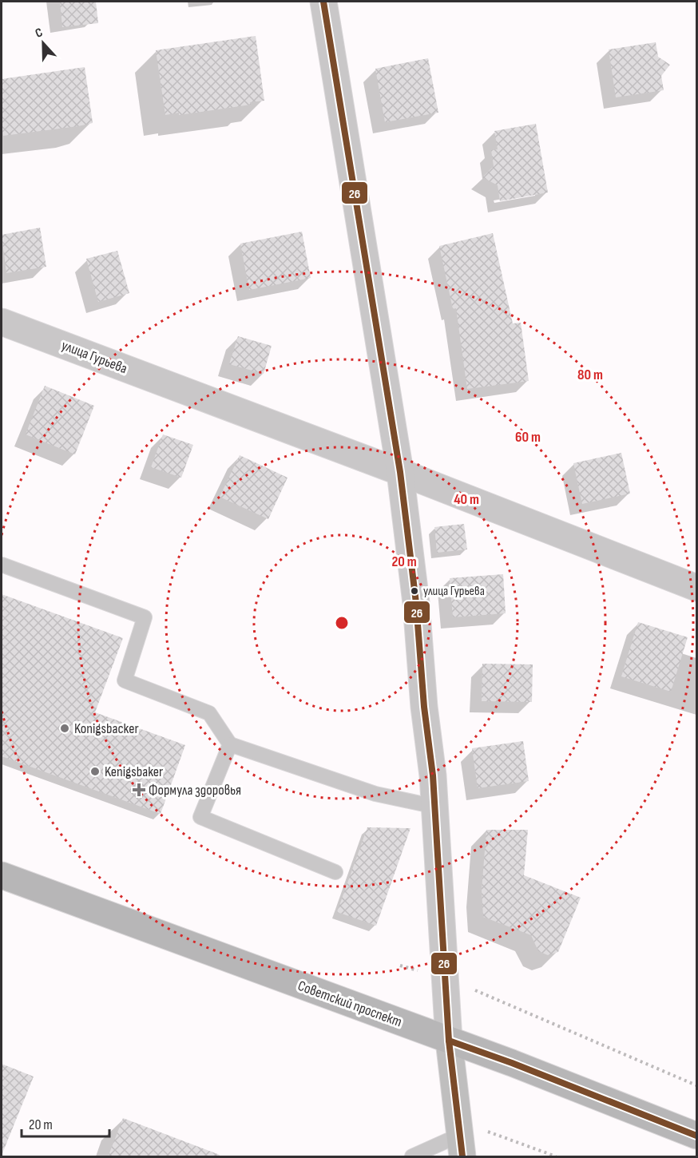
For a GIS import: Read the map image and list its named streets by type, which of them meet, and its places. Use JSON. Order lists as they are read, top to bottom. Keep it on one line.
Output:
{"streets":{"main road":["Советский проспект"],"street":["улица Гурьева"]},"places":{"other":["улица Гурьева","Konigsbacker","Kenigsbaker"],"health":["Формула здоровья"]},"lines":["transit line 26"],"scale_bar":"20 m","north":"top","rings":["80 m","60 m","40 m","20 m"]}
